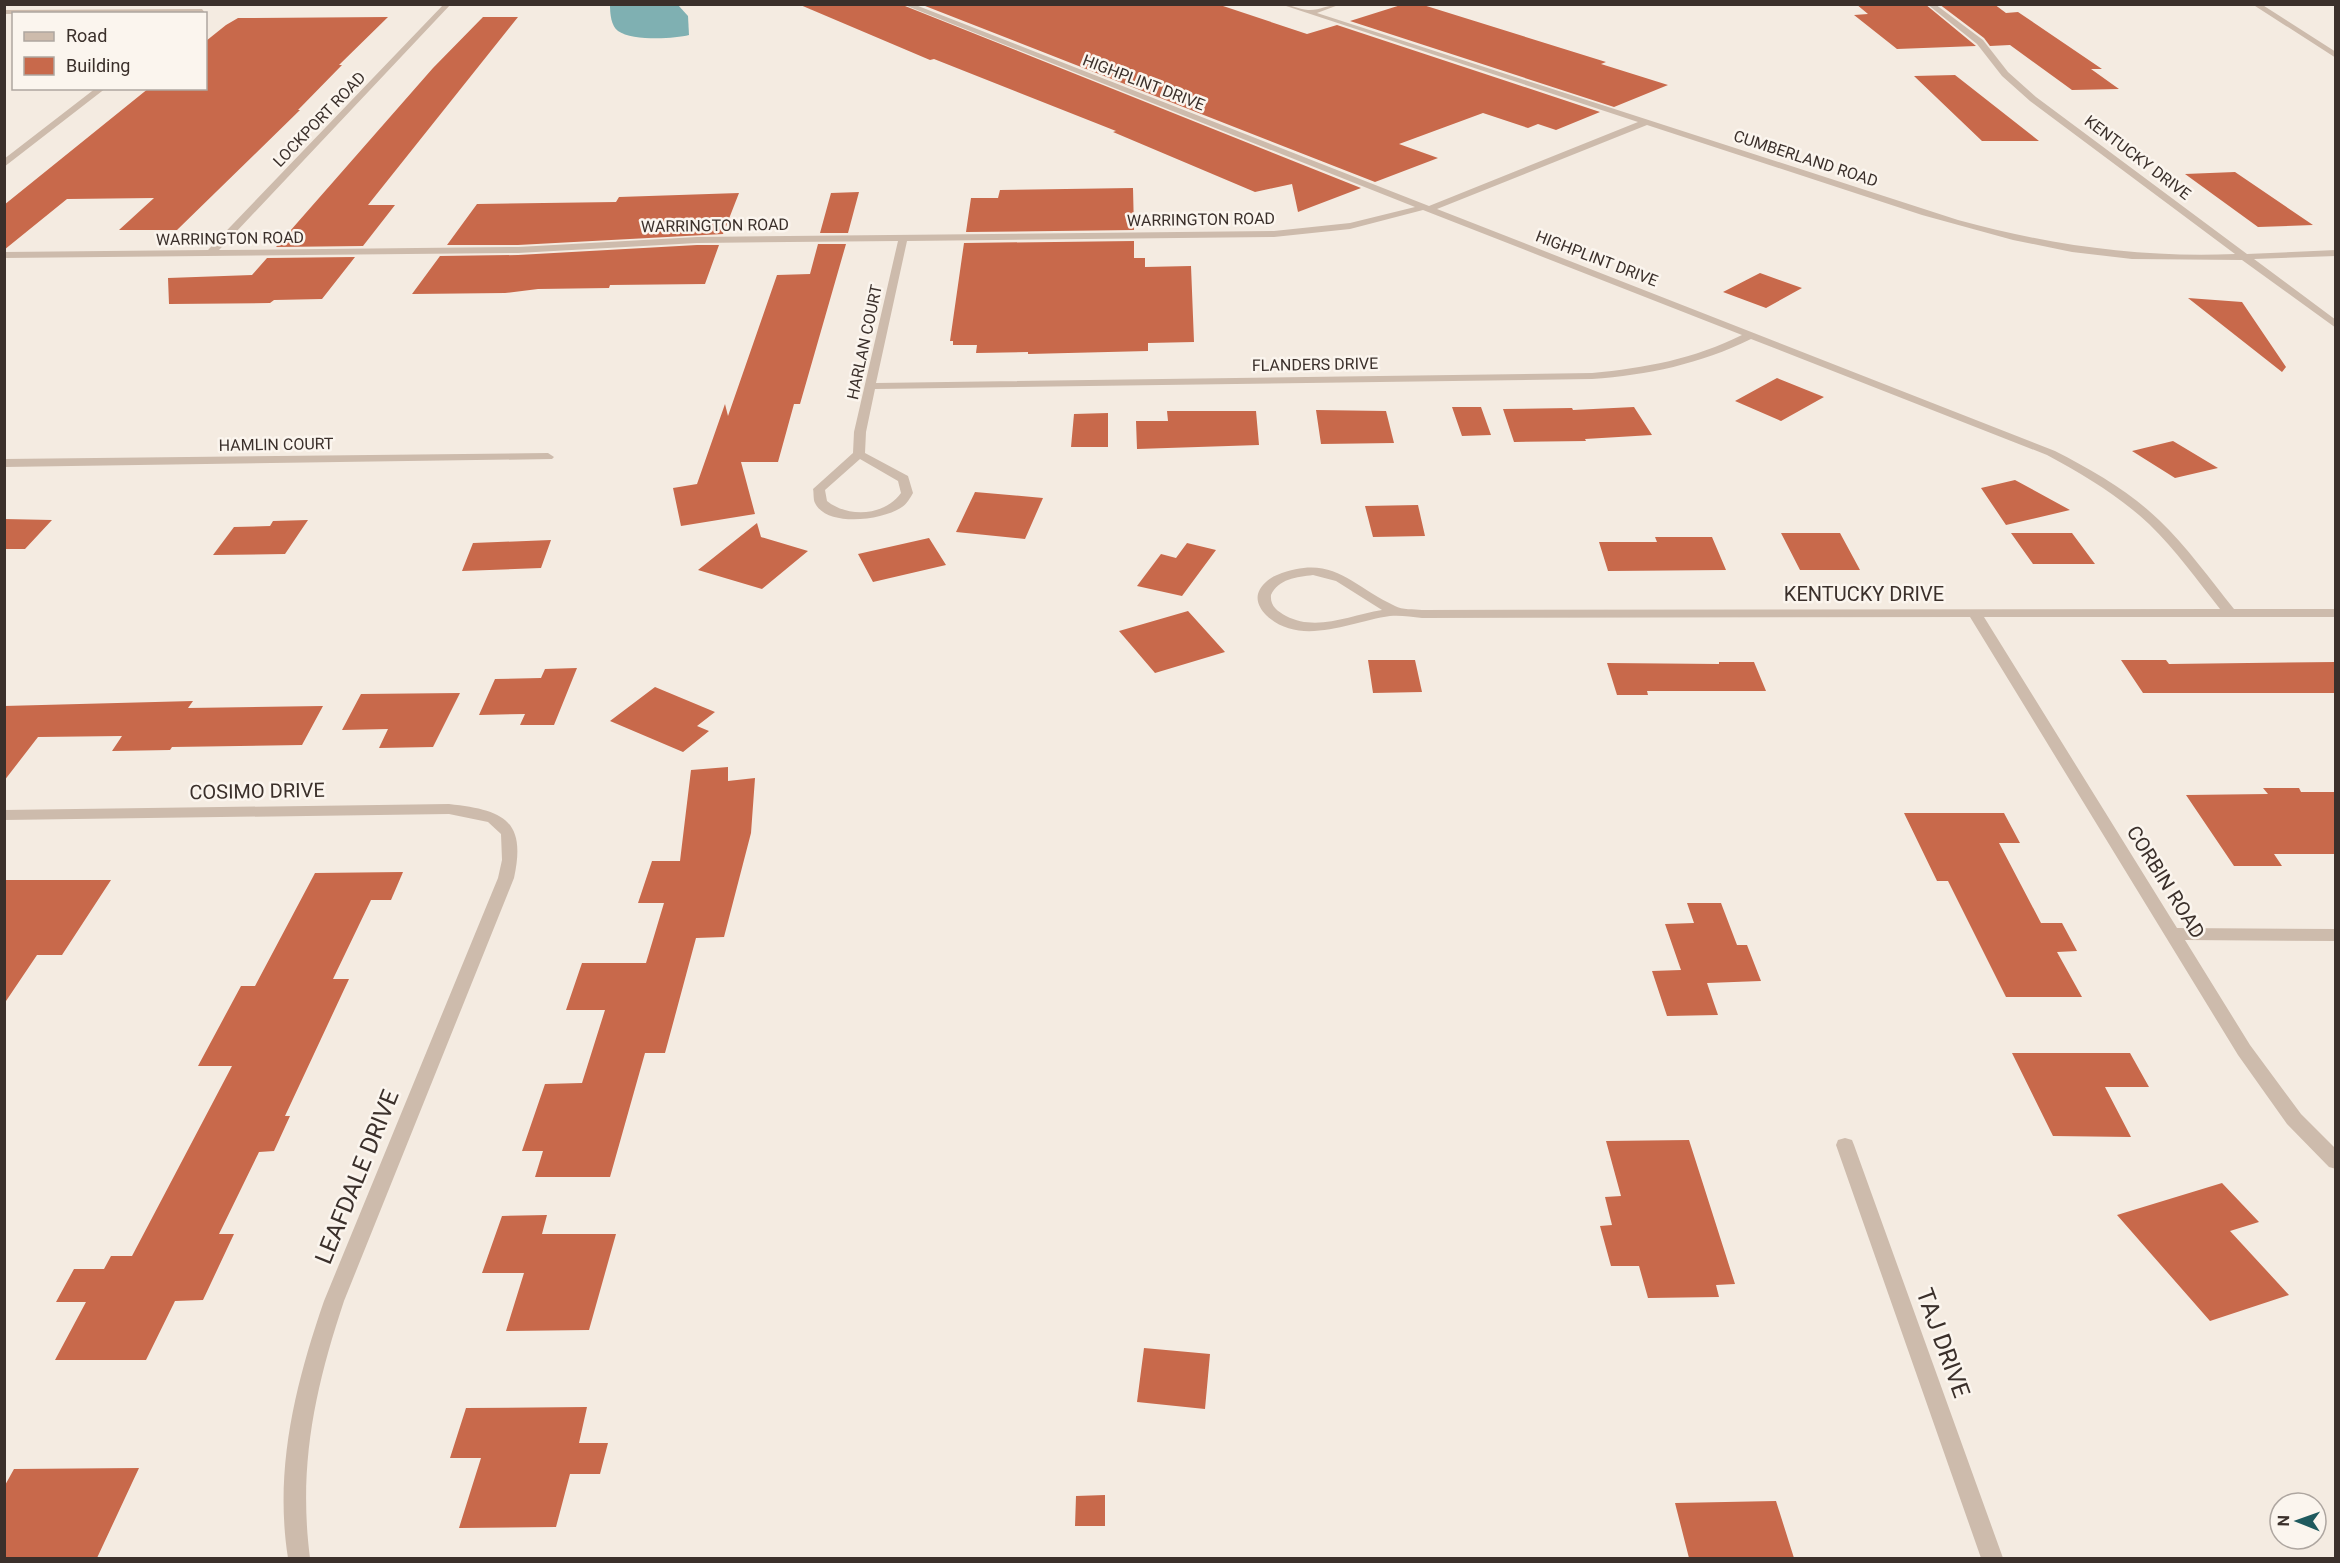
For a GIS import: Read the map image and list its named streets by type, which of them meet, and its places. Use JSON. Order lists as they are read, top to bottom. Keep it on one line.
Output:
{"streets":{"street":["HIGHPLINT DRIVE","LOCKPORT ROAD","KENTUCKY DRIVE","CUMBERLAND ROAD","WARRINGTON ROAD","HARLAN COURT","FLANDERS DRIVE","HAMLIN COURT","COSIMO DRIVE","CORBIN ROAD","LEAFDALE DRIVE","TAJ DRIVE"]},"crossings":[["HIGHPLINT DRIVE","KENTUCKY DRIVE"],["HIGHPLINT DRIVE","WARRINGTON ROAD"],["HIGHPLINT DRIVE","FLANDERS DRIVE"],["LOCKPORT ROAD","WARRINGTON ROAD"],["KENTUCKY DRIVE","CUMBERLAND ROAD"],["KENTUCKY DRIVE","CORBIN ROAD"],["CUMBERLAND ROAD","WARRINGTON ROAD"],["WARRINGTON ROAD","HARLAN COURT"],["HARLAN COURT","FLANDERS DRIVE"],["COSIMO DRIVE","LEAFDALE DRIVE"]],"legend":["Road","Building"],"north":"left"}
